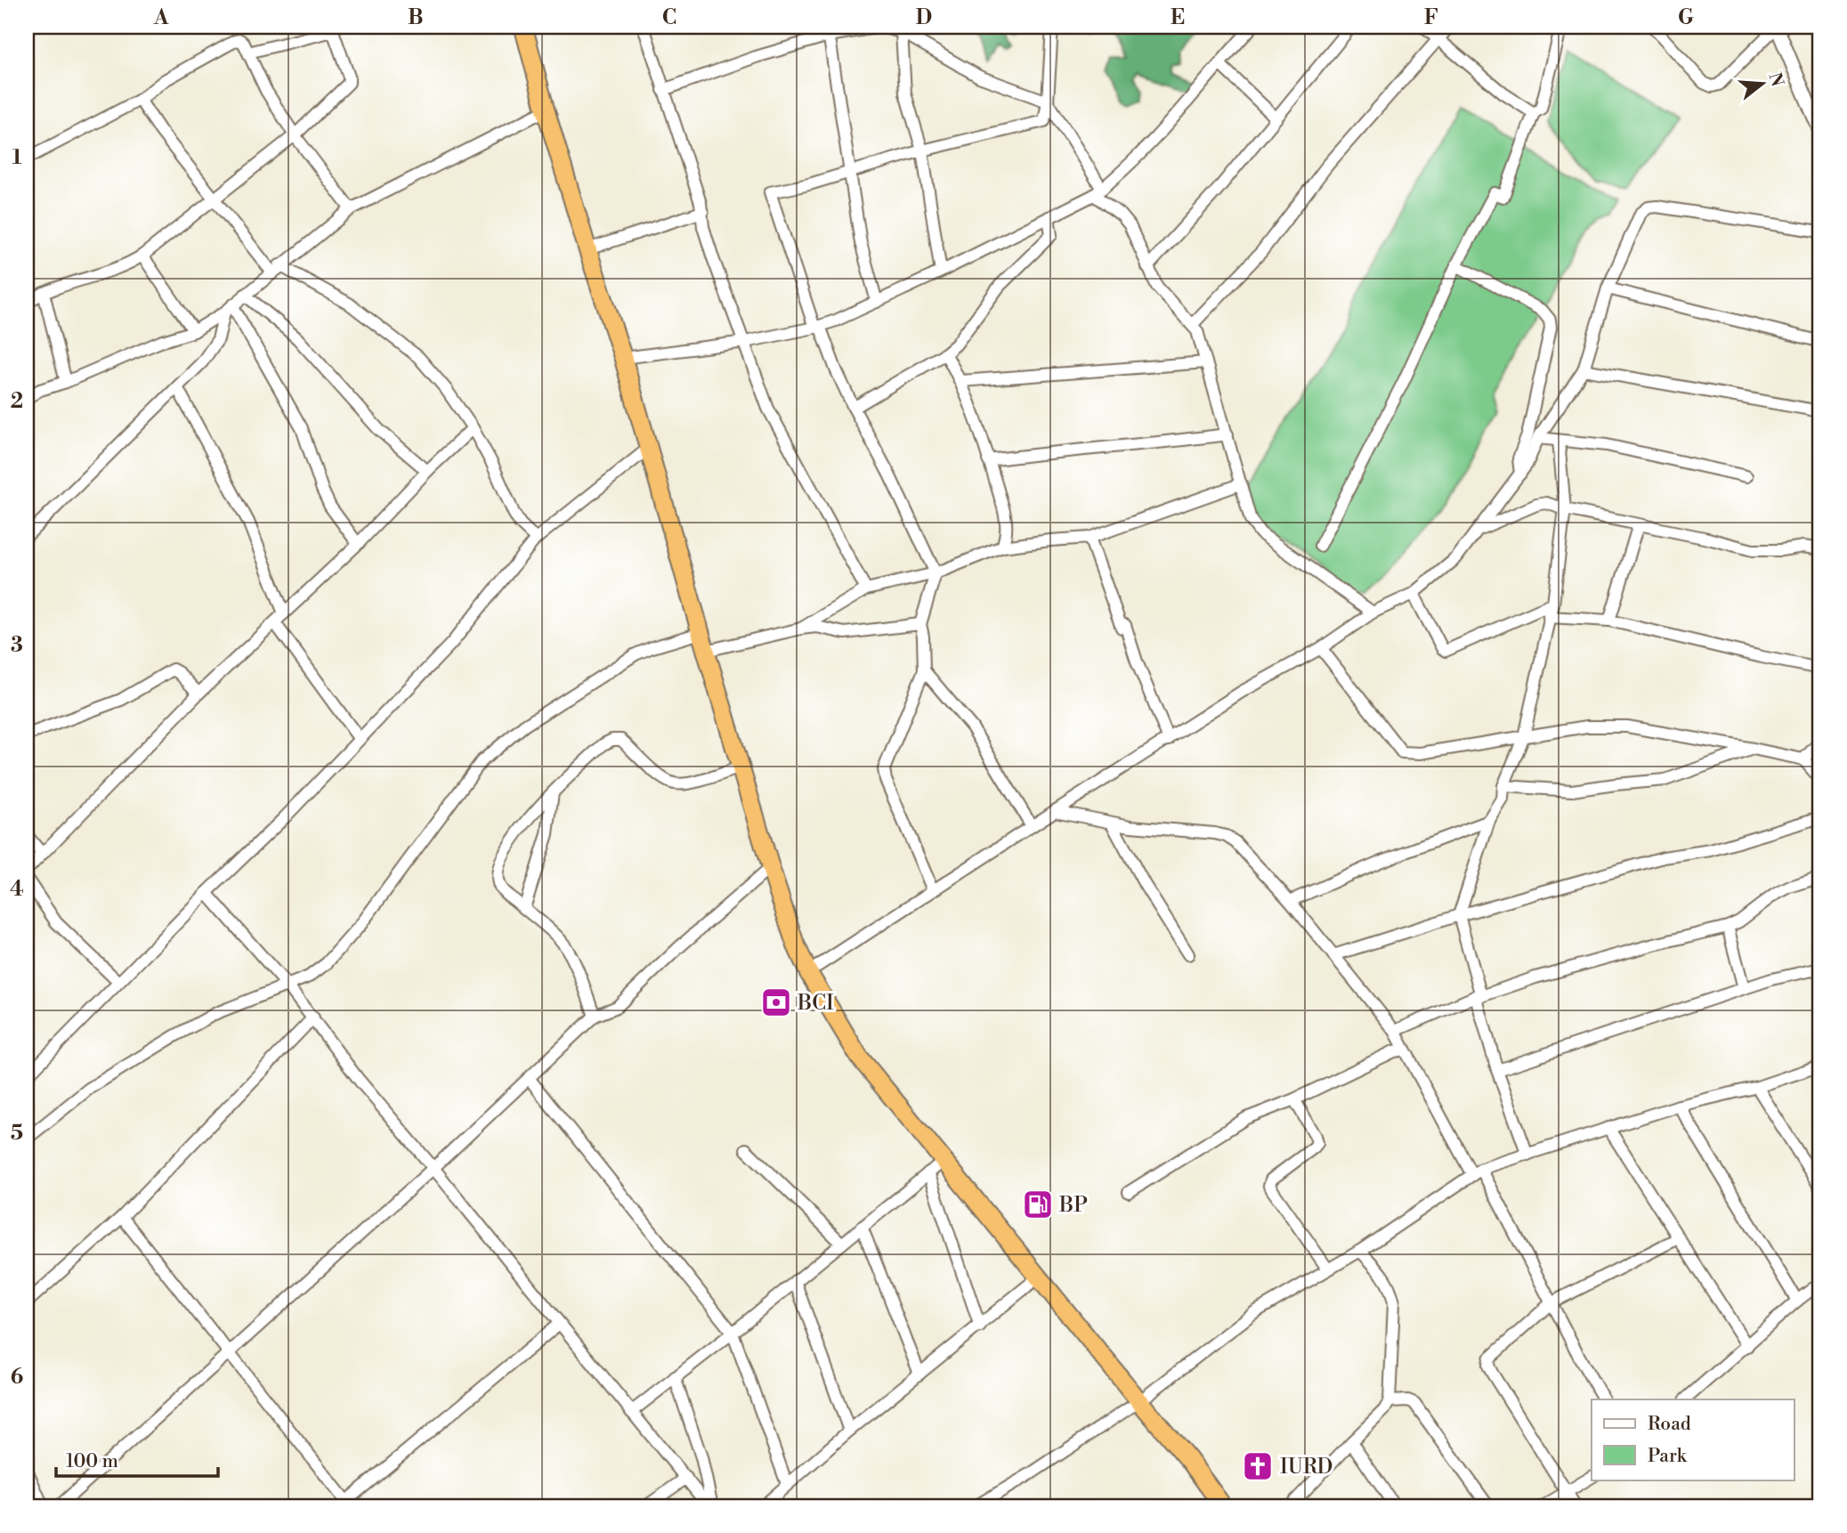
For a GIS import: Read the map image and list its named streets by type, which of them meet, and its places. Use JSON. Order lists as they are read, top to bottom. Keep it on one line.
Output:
{"places":{"bank":["BCI"],"fuel station":["BP"],"church":["IURD"]},"legend":["Road","Park"],"scale_bar":"100 m","north":"right","grid":{"columns":["A","B","C","D","E","F","G"],"rows":["1","2","3","4","5","6"]}}
